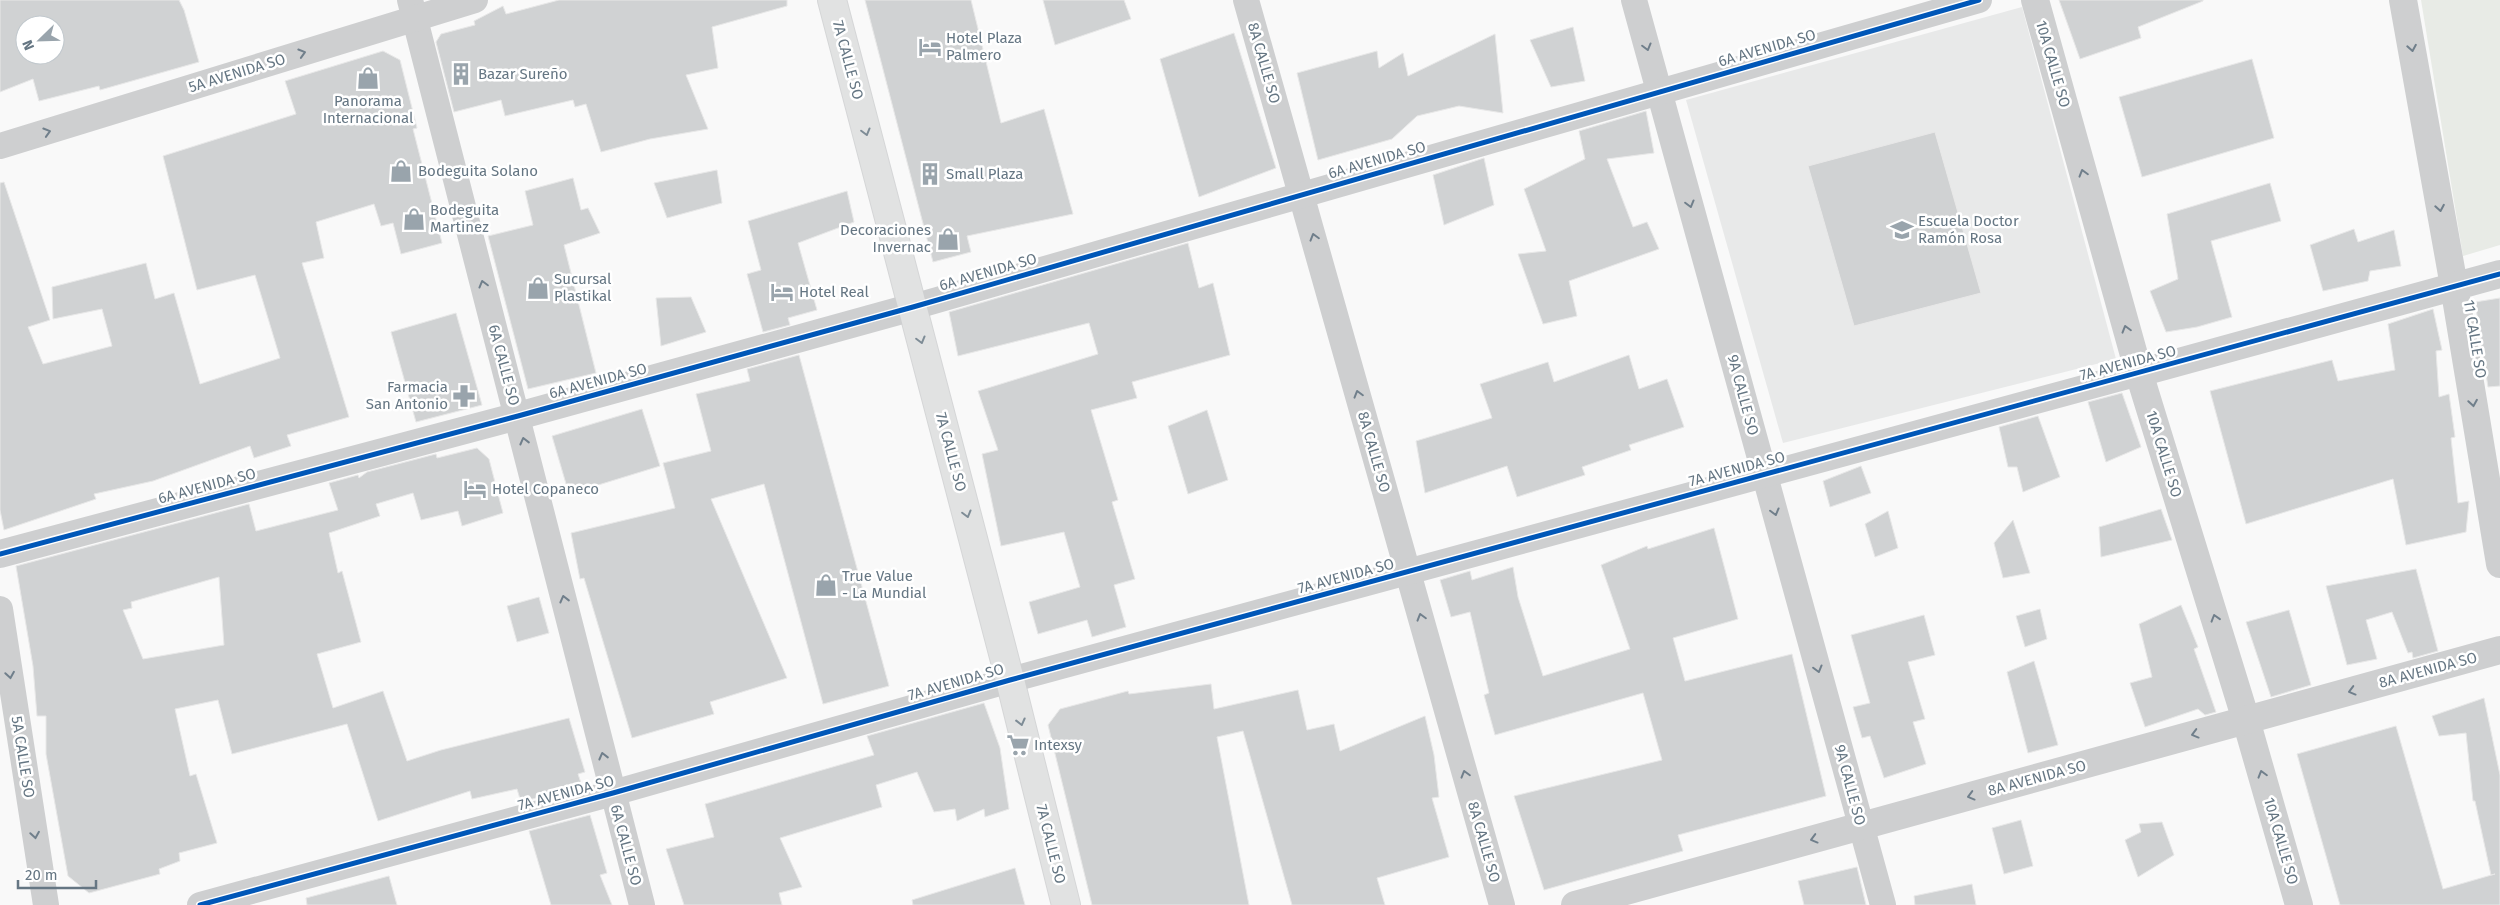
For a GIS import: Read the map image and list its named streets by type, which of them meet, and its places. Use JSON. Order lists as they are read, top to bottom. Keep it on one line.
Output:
{"streets":{"main road":["7A CALLE SO"],"street":["6A AVENIDA SO","8A CALLE SO","10A CALLE SO","5A AVENIDA SO","11 CALLE SO","7A AVENIDA SO","6A CALLE SO","9A CALLE SO","8A AVENIDA SO","5A CALLE SO"]},"crossings":[["6A AVENIDA SO","7A CALLE SO"],["6A AVENIDA SO","8A CALLE SO"],["6A AVENIDA SO","6A CALLE SO"],["6A AVENIDA SO","9A CALLE SO"],["7A CALLE SO","7A AVENIDA SO"],["8A CALLE SO","7A AVENIDA SO"],["10A CALLE SO","7A AVENIDA SO"],["10A CALLE SO","8A AVENIDA SO"],["5A AVENIDA SO","6A CALLE SO"],["11 CALLE SO","7A AVENIDA SO"],["7A AVENIDA SO","6A CALLE SO"],["7A AVENIDA SO","9A CALLE SO"],["9A CALLE SO","8A AVENIDA SO"]],"one_way":["7A CALLE SO","8A CALLE SO","10A CALLE SO","5A AVENIDA SO","11 CALLE SO","6A CALLE SO","9A CALLE SO","8A AVENIDA SO","5A CALLE SO"],"places":{"hotel":["Hotel Plaza Palmero","Hotel Real","Hotel Copaneco"],"building":["Bazar Sureño","Small Plaza"],"shop":["Panorama Internacional","Bodeguita Solano","Bodeguita Martinez","Decoraciones Invernac","Sucursal Plastikal","True Value - La Mundial"],"school or university":["Escuela Doctor Ramón Rosa"],"pharmacy":["Farmacia San Antonio"],"supermarket":["Intexsy"]},"scale_bar":"20 m","north":"bottom left"}
